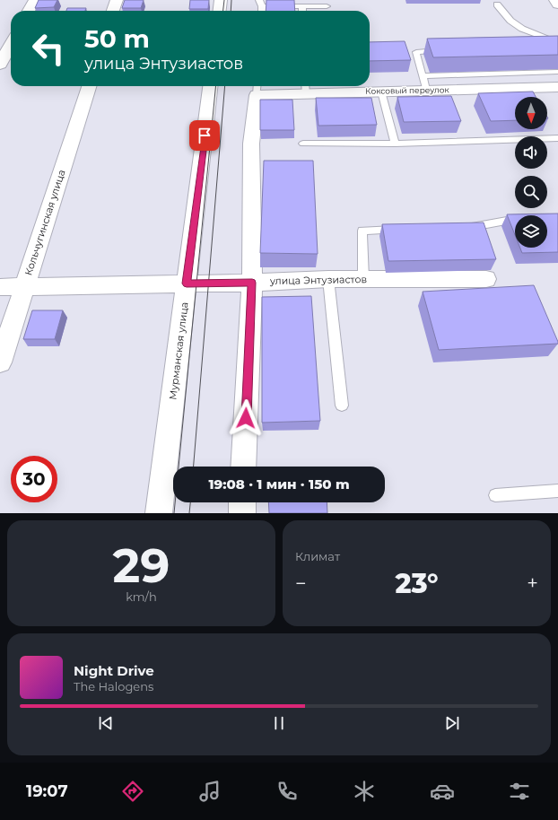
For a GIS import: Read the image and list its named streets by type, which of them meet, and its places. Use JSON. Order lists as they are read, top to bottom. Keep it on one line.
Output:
{"streets":{"street":["Коксовый переулок","Кольчугинская улица","улица Энтузиастов","Мурманская улица"]},"crossings":[["Кольчугинская улица","улица Энтузиастов"],["улица Энтузиастов","Мурманская улица"]],"north":"bottom","page":{"turn":["50 m","улица Энтузиастов"],"limit":"30","trip":"19:08 · 1 мин · 150 m","tile":[["29","km/h"],"Климат"],"heat":["−","23°","+"],"song":["Night Drive","The Halogens"],"tabs":"19:07"}}
